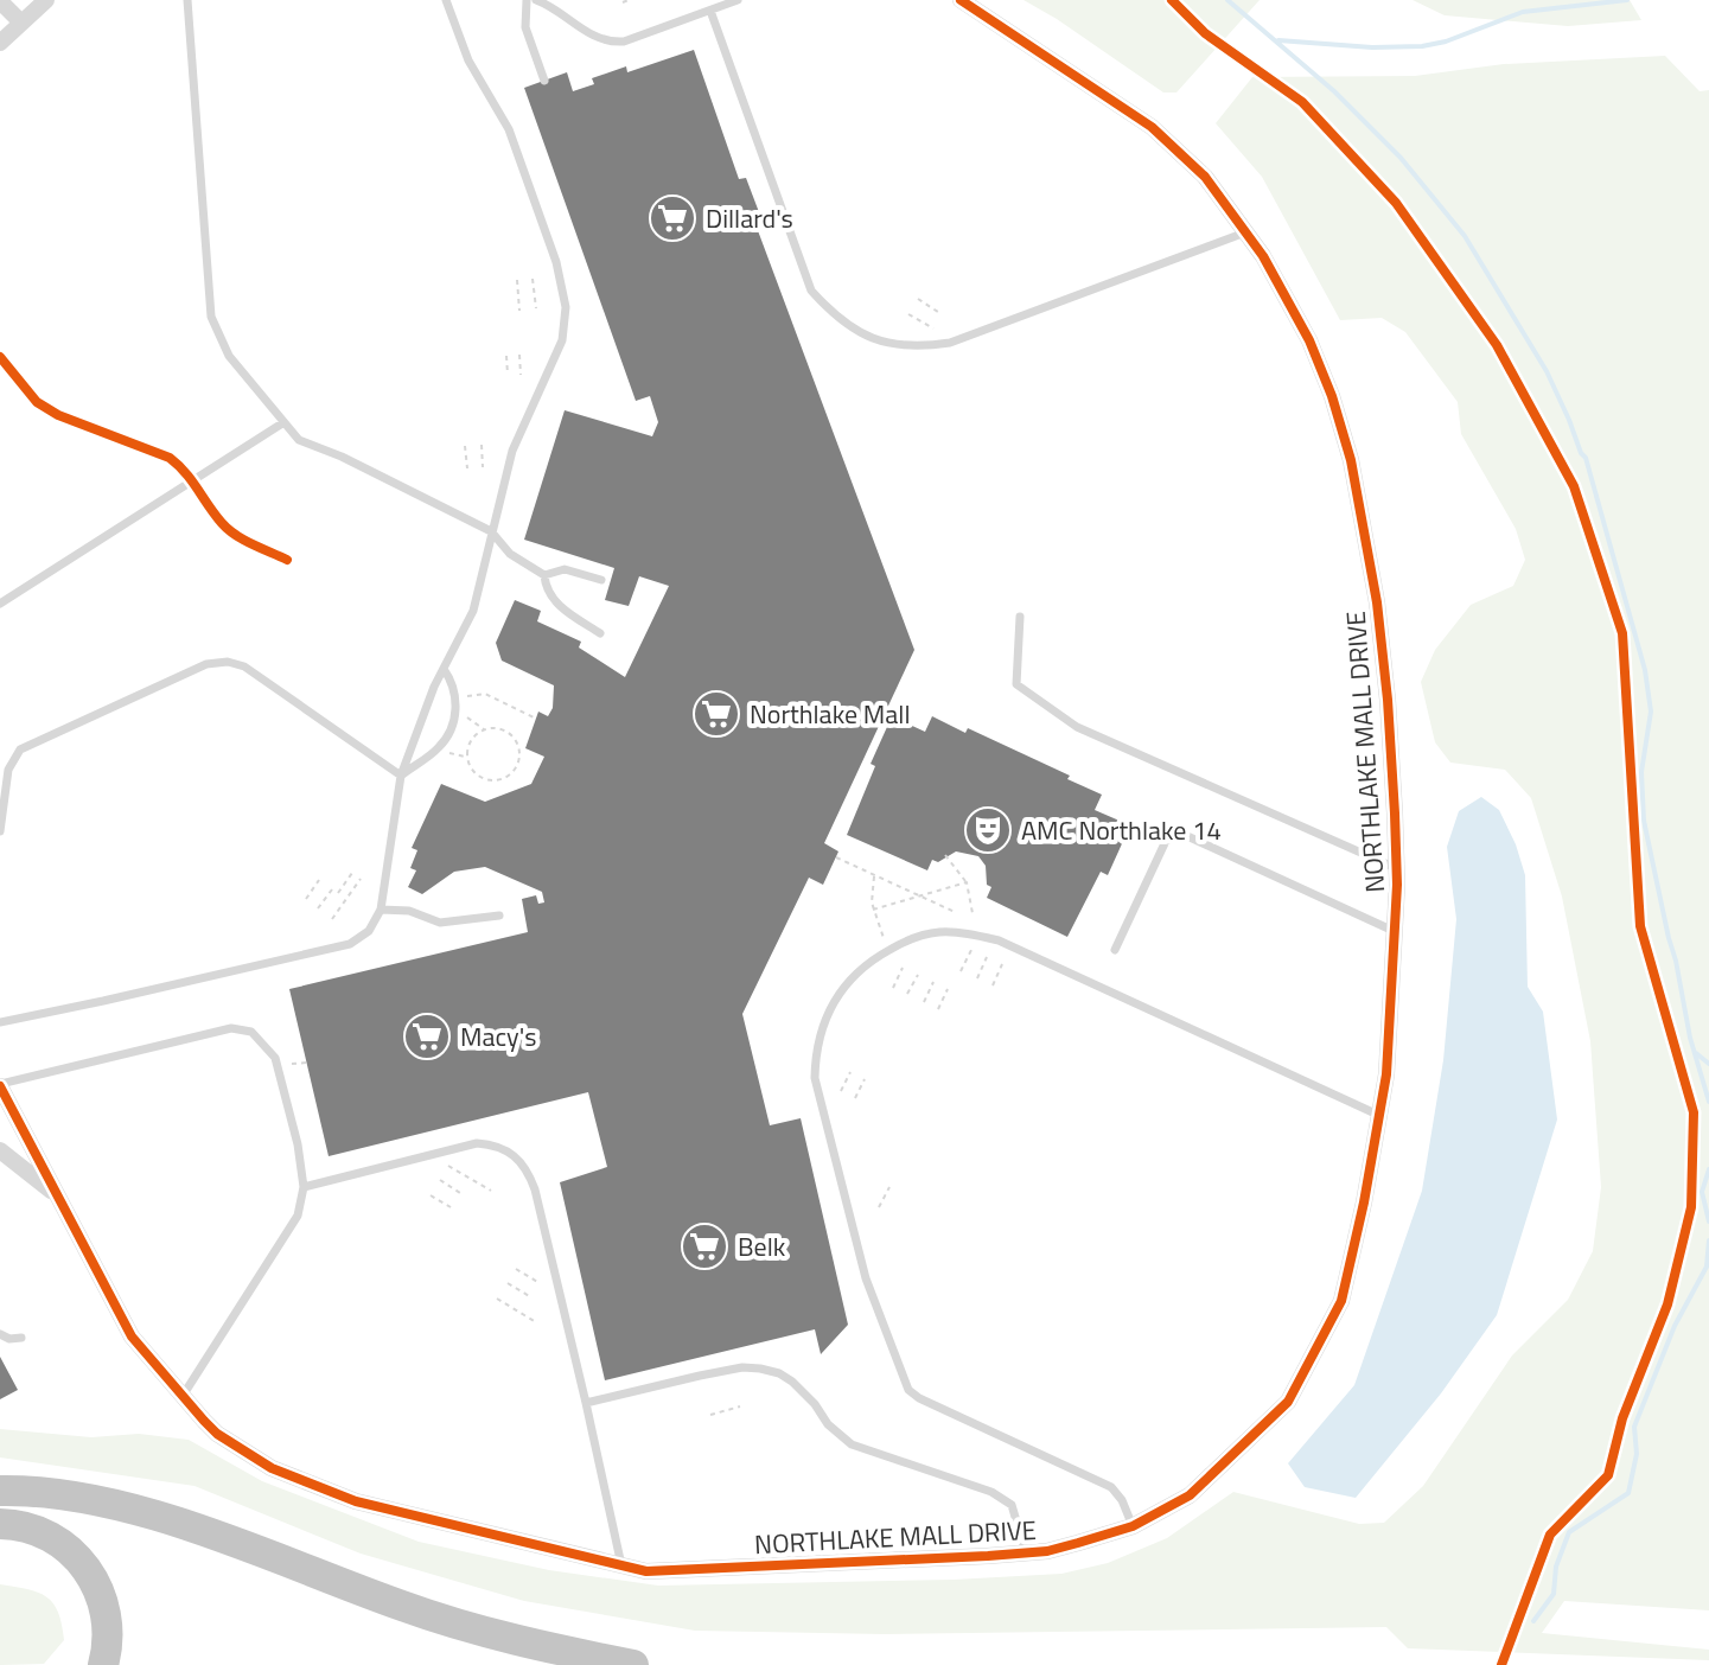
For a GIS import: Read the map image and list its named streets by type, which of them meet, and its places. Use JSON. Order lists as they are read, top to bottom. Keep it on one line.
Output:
{"streets":{"street":["NORTHLAKE MALL DRIVE"]},"places":{"supermarket":["Dillard's","Northlake Mall","Macy's","Belk"],"theatre":["AMC Northlake 14"]}}
